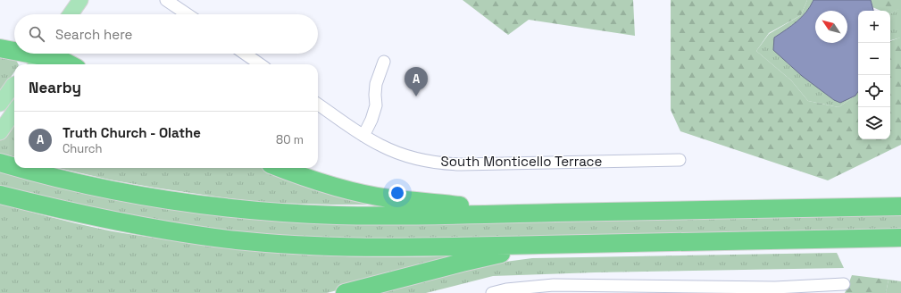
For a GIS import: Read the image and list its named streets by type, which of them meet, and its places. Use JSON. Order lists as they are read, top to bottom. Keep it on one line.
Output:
{"streets":{"street":["South Monticello Terrace"]},"north":"top left","page":{"map_buttons":["+","−"],"search":"Search here","heading":"Nearby","pins":"A","list":[{"mark":"A","name":"Truth Church - Olathe","note":"Church","value":"80 m"}]}}
